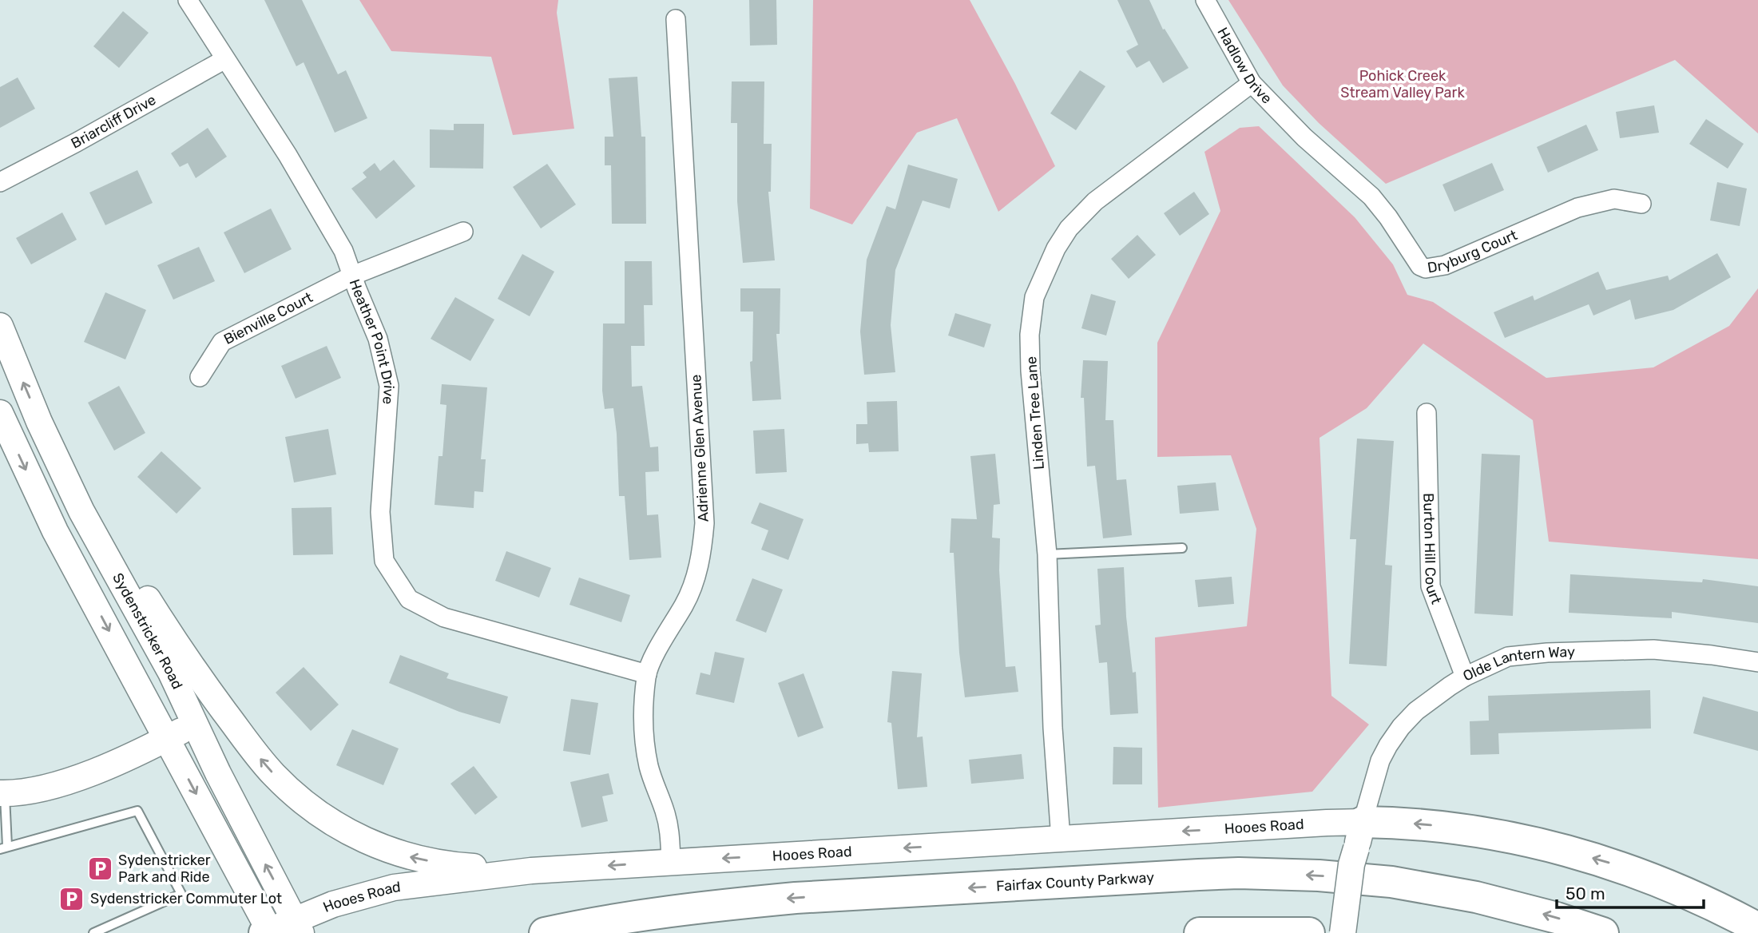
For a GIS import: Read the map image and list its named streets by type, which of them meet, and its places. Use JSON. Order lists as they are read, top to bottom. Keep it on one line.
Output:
{"streets":{"highway":["Fairfax County Parkway"],"main road":["Sydenstricker Road","Hooes Road"],"street":["Hadlow Drive","Briarcliff Drive","Dryburg Court","Bienville Court","Heather Point Drive","Linden Tree Lane","Adrienne Glen Avenue","Burton Hill Court","Olde Lantern Way"]},"crossings":[["Hadlow Drive","Dryburg Court"],["Hadlow Drive","Linden Tree Lane"],["Briarcliff Drive","Heather Point Drive"],["Bienville Court","Heather Point Drive"],["Heather Point Drive","Adrienne Glen Avenue"],["Linden Tree Lane","Hooes Road"],["Adrienne Glen Avenue","Hooes Road"],["Burton Hill Court","Olde Lantern Way"],["Sydenstricker Road","Hooes Road"],["Olde Lantern Way","Hooes Road"]],"one_way":["Hooes Road"],"parks":["Pohick Creek Stream Valley Park"],"places":{"parking":["Sydenstricker Park and Ride","Sydenstricker Commuter Lot"]},"scale_bar":"50 m"}
